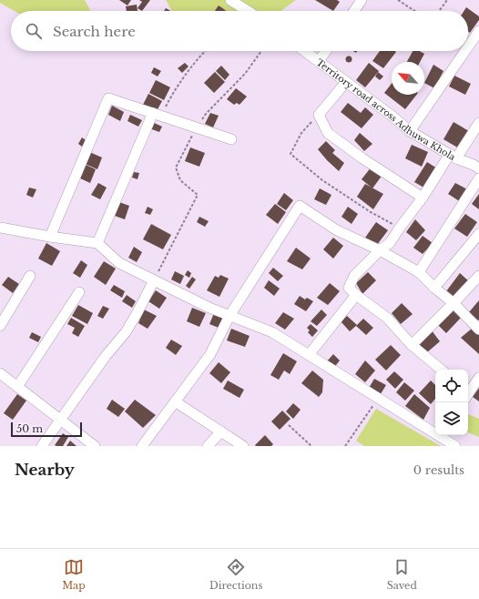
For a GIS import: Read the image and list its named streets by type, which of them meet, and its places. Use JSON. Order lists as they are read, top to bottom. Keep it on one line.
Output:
{"streets":{"street":["Territory road across Adhuwa Khola"]},"scale_bar":"50 m","north":"top left","page":{"search":"Search here","scale":"50 m","heading":["Nearby","0 results"],"nav":["Map","Directions","Saved"]}}
